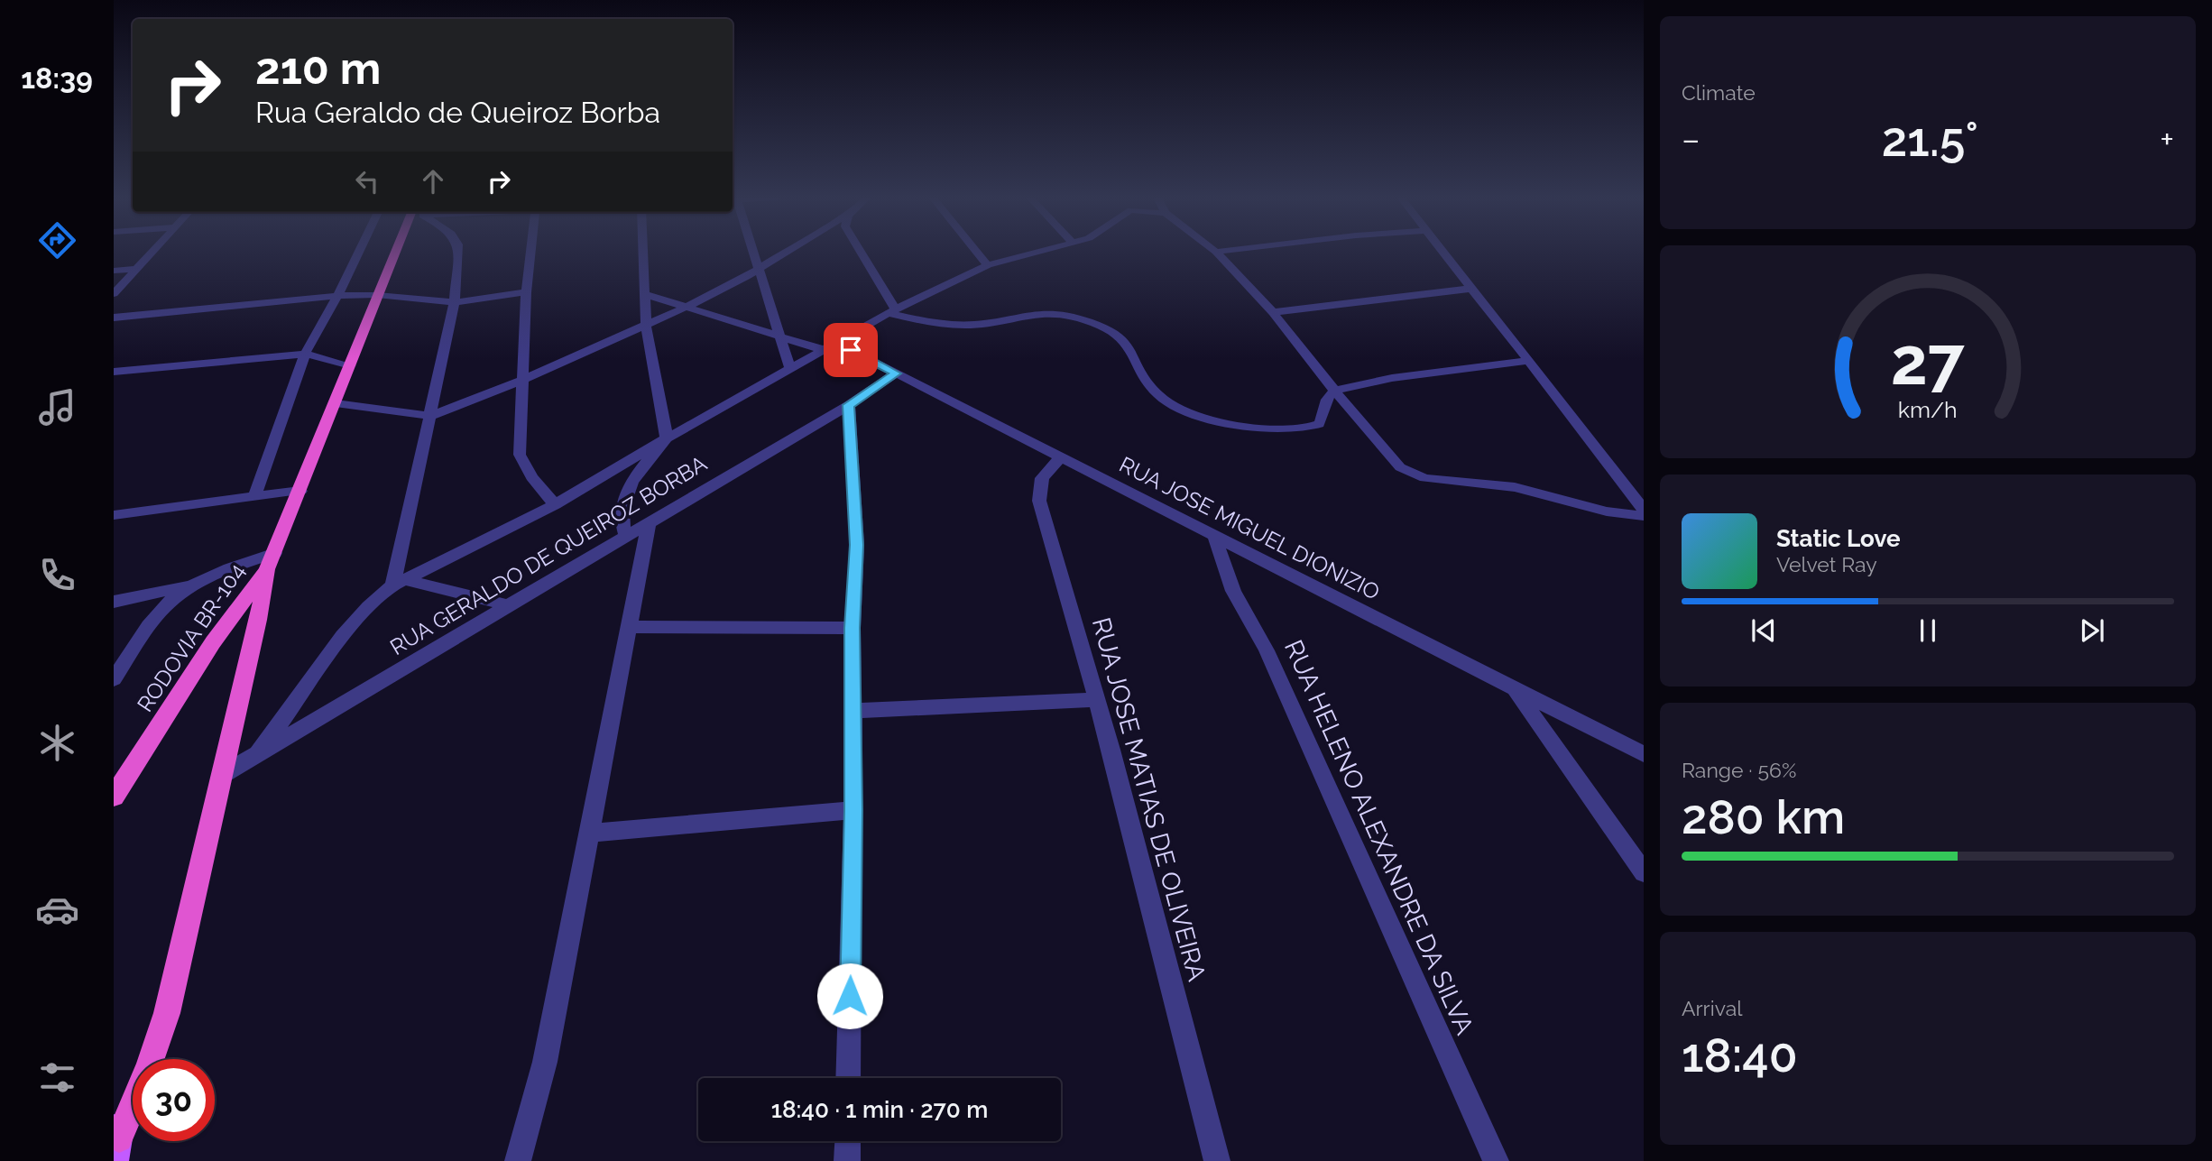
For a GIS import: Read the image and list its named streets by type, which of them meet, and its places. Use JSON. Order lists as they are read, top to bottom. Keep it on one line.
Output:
{"streets":{"highway":["RODOVIA BR-104"],"street":["RUA JOSE MIGUEL DIONIZIO","RUA GERALDO DE QUEIROZ BORBA","RUA JOSE MATIAS DE OLIVEIRA","RUA HELENO ALEXANDRE DA SILVA"]},"crossings":[["RUA JOSE MIGUEL DIONIZIO","RUA GERALDO DE QUEIROZ BORBA"],["RUA JOSE MIGUEL DIONIZIO","RUA JOSE MATIAS DE OLIVEIRA"],["RUA JOSE MIGUEL DIONIZIO","RUA HELENO ALEXANDRE DA SILVA"]],"page":{"tabs":"18:39","tile":["Climate",["Range · 56%","280 km"],["Arrival","18:40"]],"turn":["210 m","Rua Geraldo de Queiroz Borba"],"heat":["−","21.5°","+"],"song":["Static Love","Velvet Ray"],"limit":"30","trip":"18:40 · 1 min · 270 m","gauge":["27","km/h"]}}
